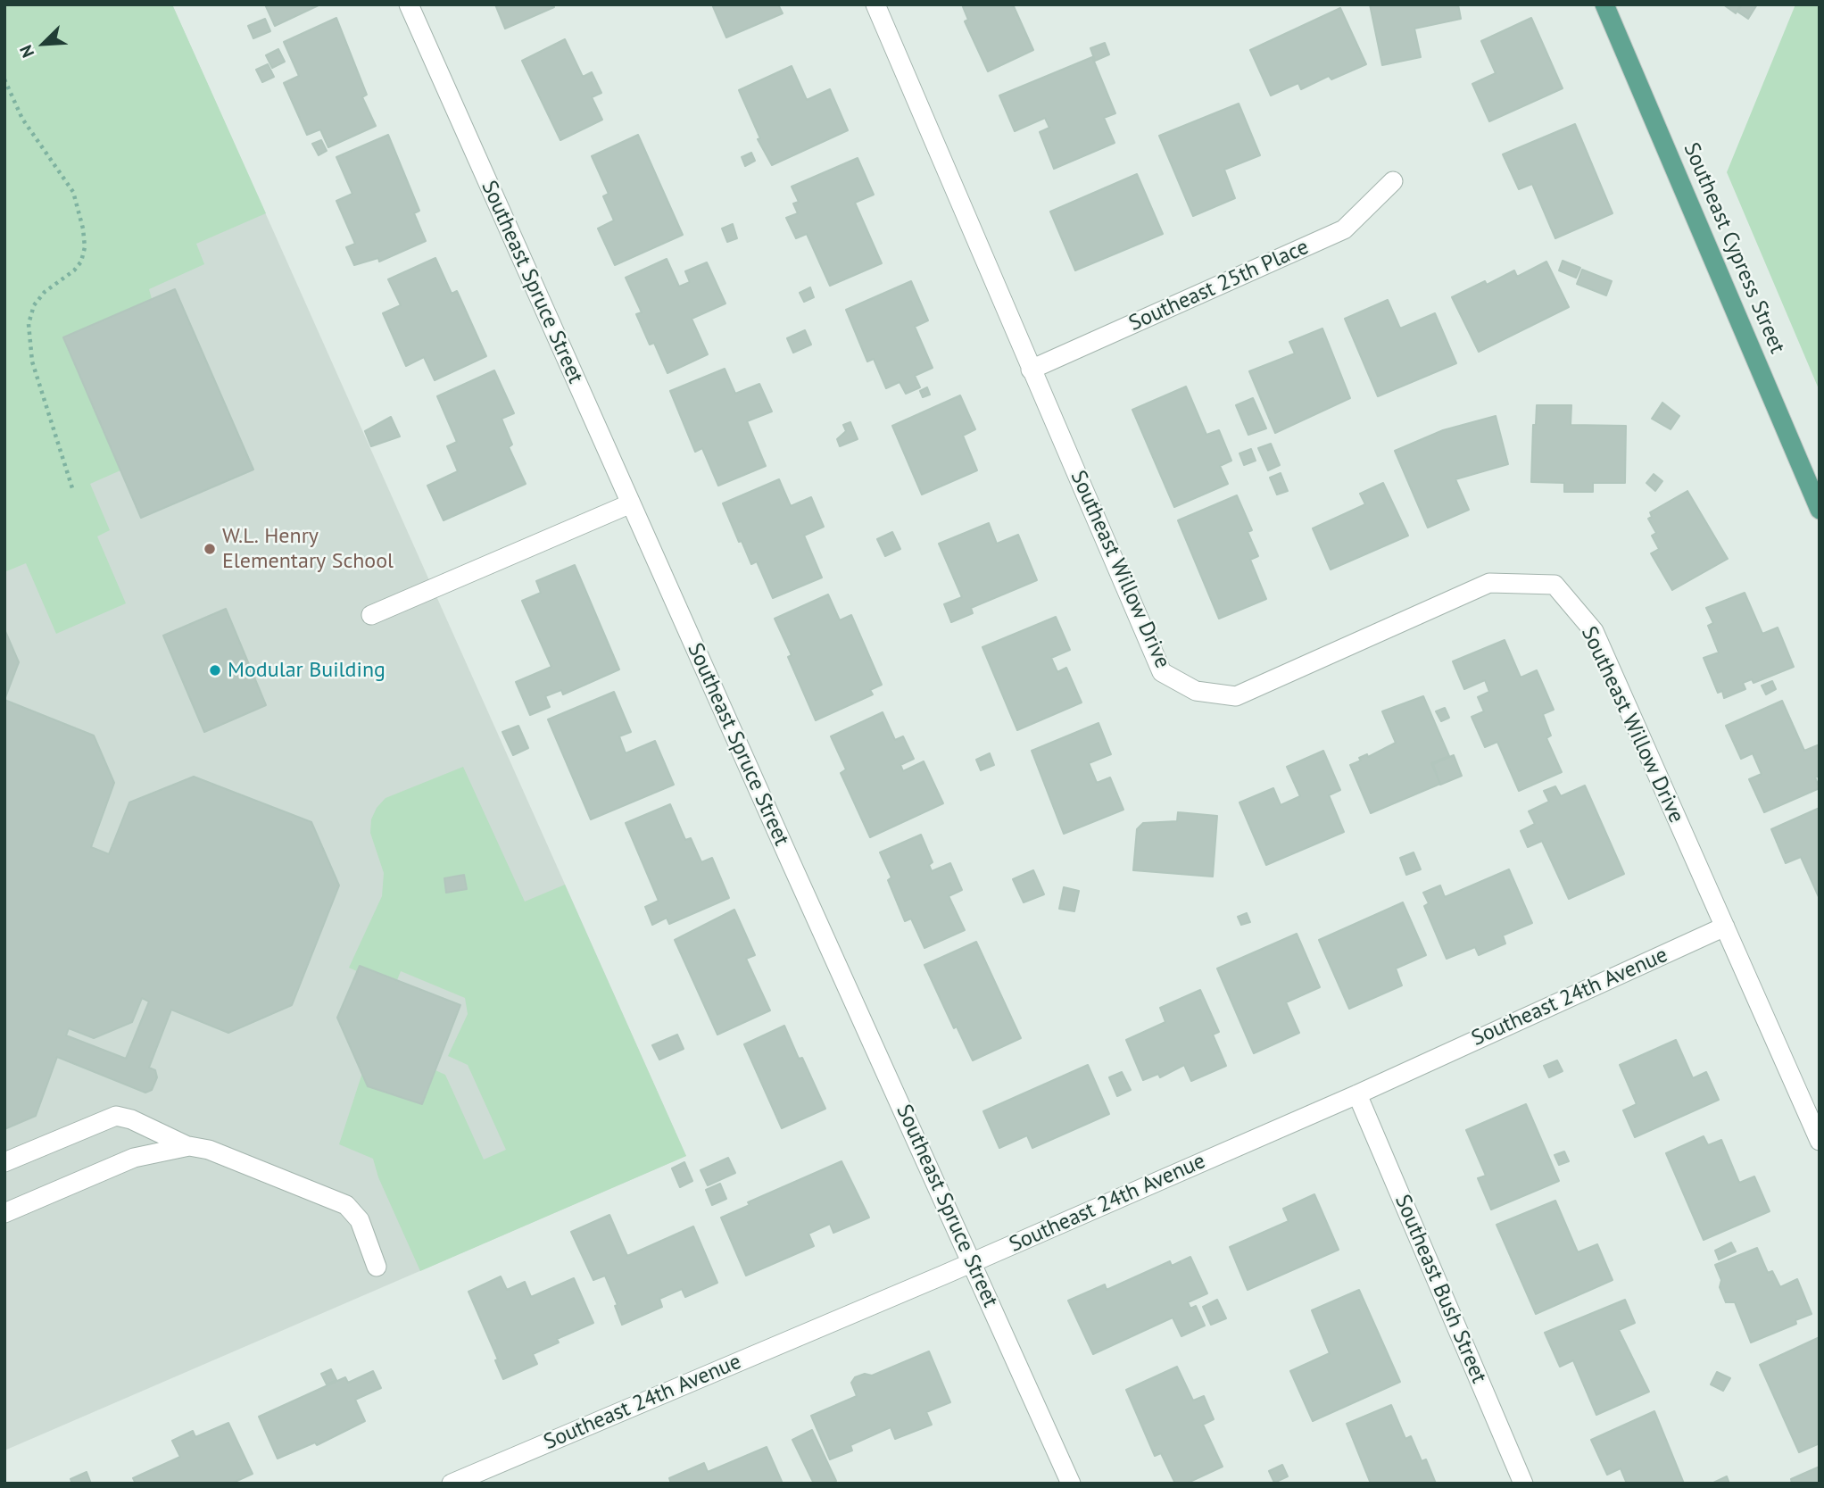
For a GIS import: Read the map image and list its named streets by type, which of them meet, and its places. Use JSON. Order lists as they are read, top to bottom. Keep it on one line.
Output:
{"streets":{"main road":["Southeast Cypress Street"],"street":["Southeast Spruce Street","Southeast 25th Place","Southeast Willow Drive","Southeast 24th Avenue","Southeast Bush Street"]},"crossings":[["Southeast Spruce Street","Southeast 24th Avenue"],["Southeast 25th Place","Southeast Willow Drive"],["Southeast Willow Drive","Southeast 24th Avenue"],["Southeast 24th Avenue","Southeast Bush Street"]],"places":["W.L. Henry Elementary School","Modular Building"],"north":"bottom left"}
